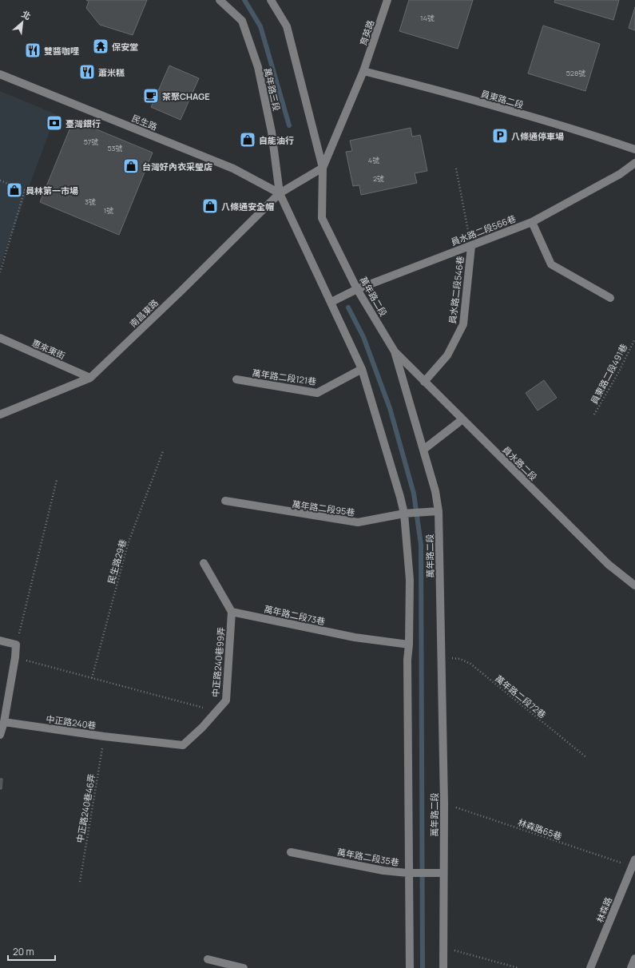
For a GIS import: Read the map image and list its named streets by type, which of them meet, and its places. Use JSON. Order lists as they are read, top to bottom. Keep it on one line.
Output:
{"streets":{"street":["育英路","萬年路三段","員東路二段","民生路","員水路二段566巷","員水路二段546巷","萬年路二段","南昌東路","惠來東街","萬年路二段121巷","員水路二段","萬年路二段95巷","萬年路二段73巷","中正路240巷99弄","中正路240巷","萬年路二段35巷","林森路"],"path":["員東路二段491巷","民生路29巷","萬年路二段72巷","中正路240巷46弄","林森路65巷"]},"crossings":[["育英路","員東路二段"],["育英路","萬年路二段"],["育英路","南昌東路"],["萬年路三段","民生路"],["萬年路三段","南昌東路"],["民生路","南昌東路"],["員水路二段566巷","員水路二段546巷"],["員水路二段566巷","萬年路二段"],["員水路二段546巷","員水路二段"],["萬年路二段","南昌東路"],["萬年路二段","員水路二段"],["萬年路二段","萬年路二段95巷"],["萬年路二段","萬年路二段72巷"],["萬年路二段","林森路65巷"],["萬年路二段","萬年路二段35巷"],["南昌東路","惠來東街"],["萬年路二段73巷","中正路240巷99弄"],["中正路240巷99弄","中正路240巷"],["中正路240巷","中正路240巷46弄"],["林森路65巷","林森路"]],"places":{"temple":["保安堂"],"restaurant":["雙醬咖哩","蕭米糕"],"cafe":["茶聚CHAGE"],"bank":["臺灣銀行"],"parking":["八條通停車場"],"shop":["自能油行","台灣好內衣采瑩店","員林第一市場","八條通安全帽"]},"house_numbers":["14號","528號","57號","53號","4號","2號","3號","1號"],"scale_bar":"20 m","north":"top right"}
